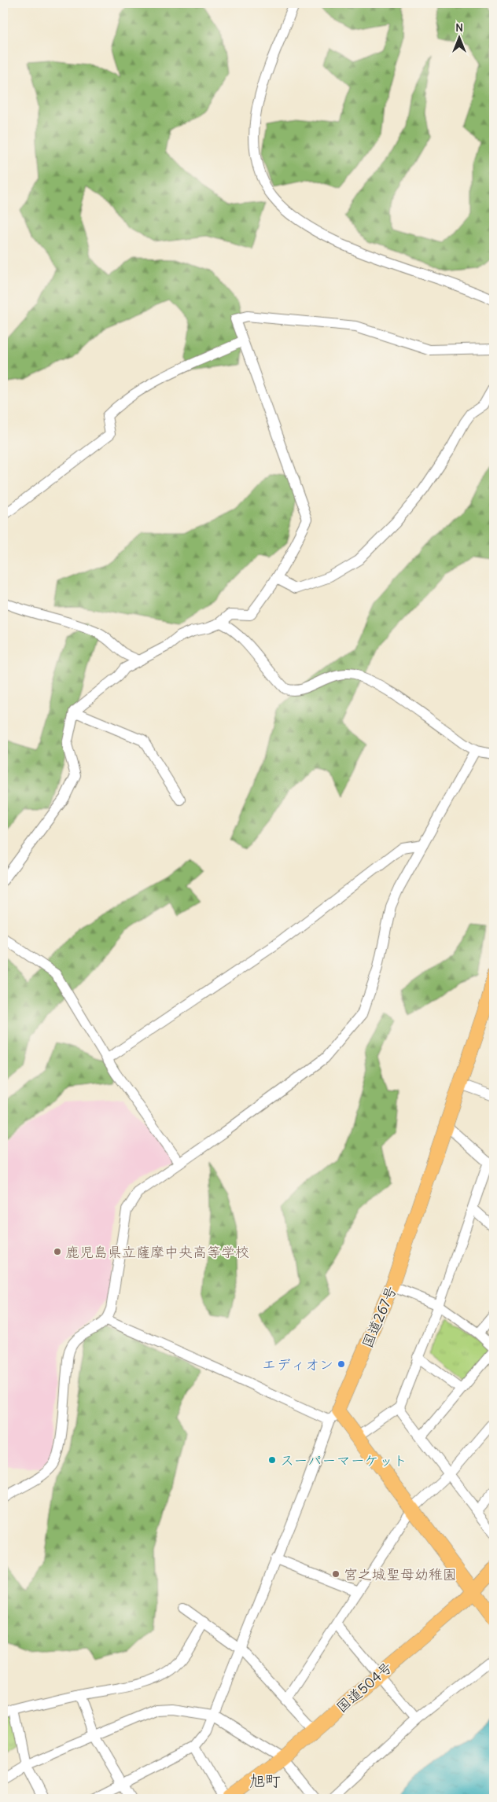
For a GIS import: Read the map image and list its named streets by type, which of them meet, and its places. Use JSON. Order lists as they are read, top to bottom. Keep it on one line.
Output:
{"streets":{"highway":["国道267号","国道504号"]},"districts":["旭町"],"places":["鹿児島県立薩摩中央高等学校","エディオン","スーパーマーケット","宮之城聖母幼稚園"],"north":"top"}
